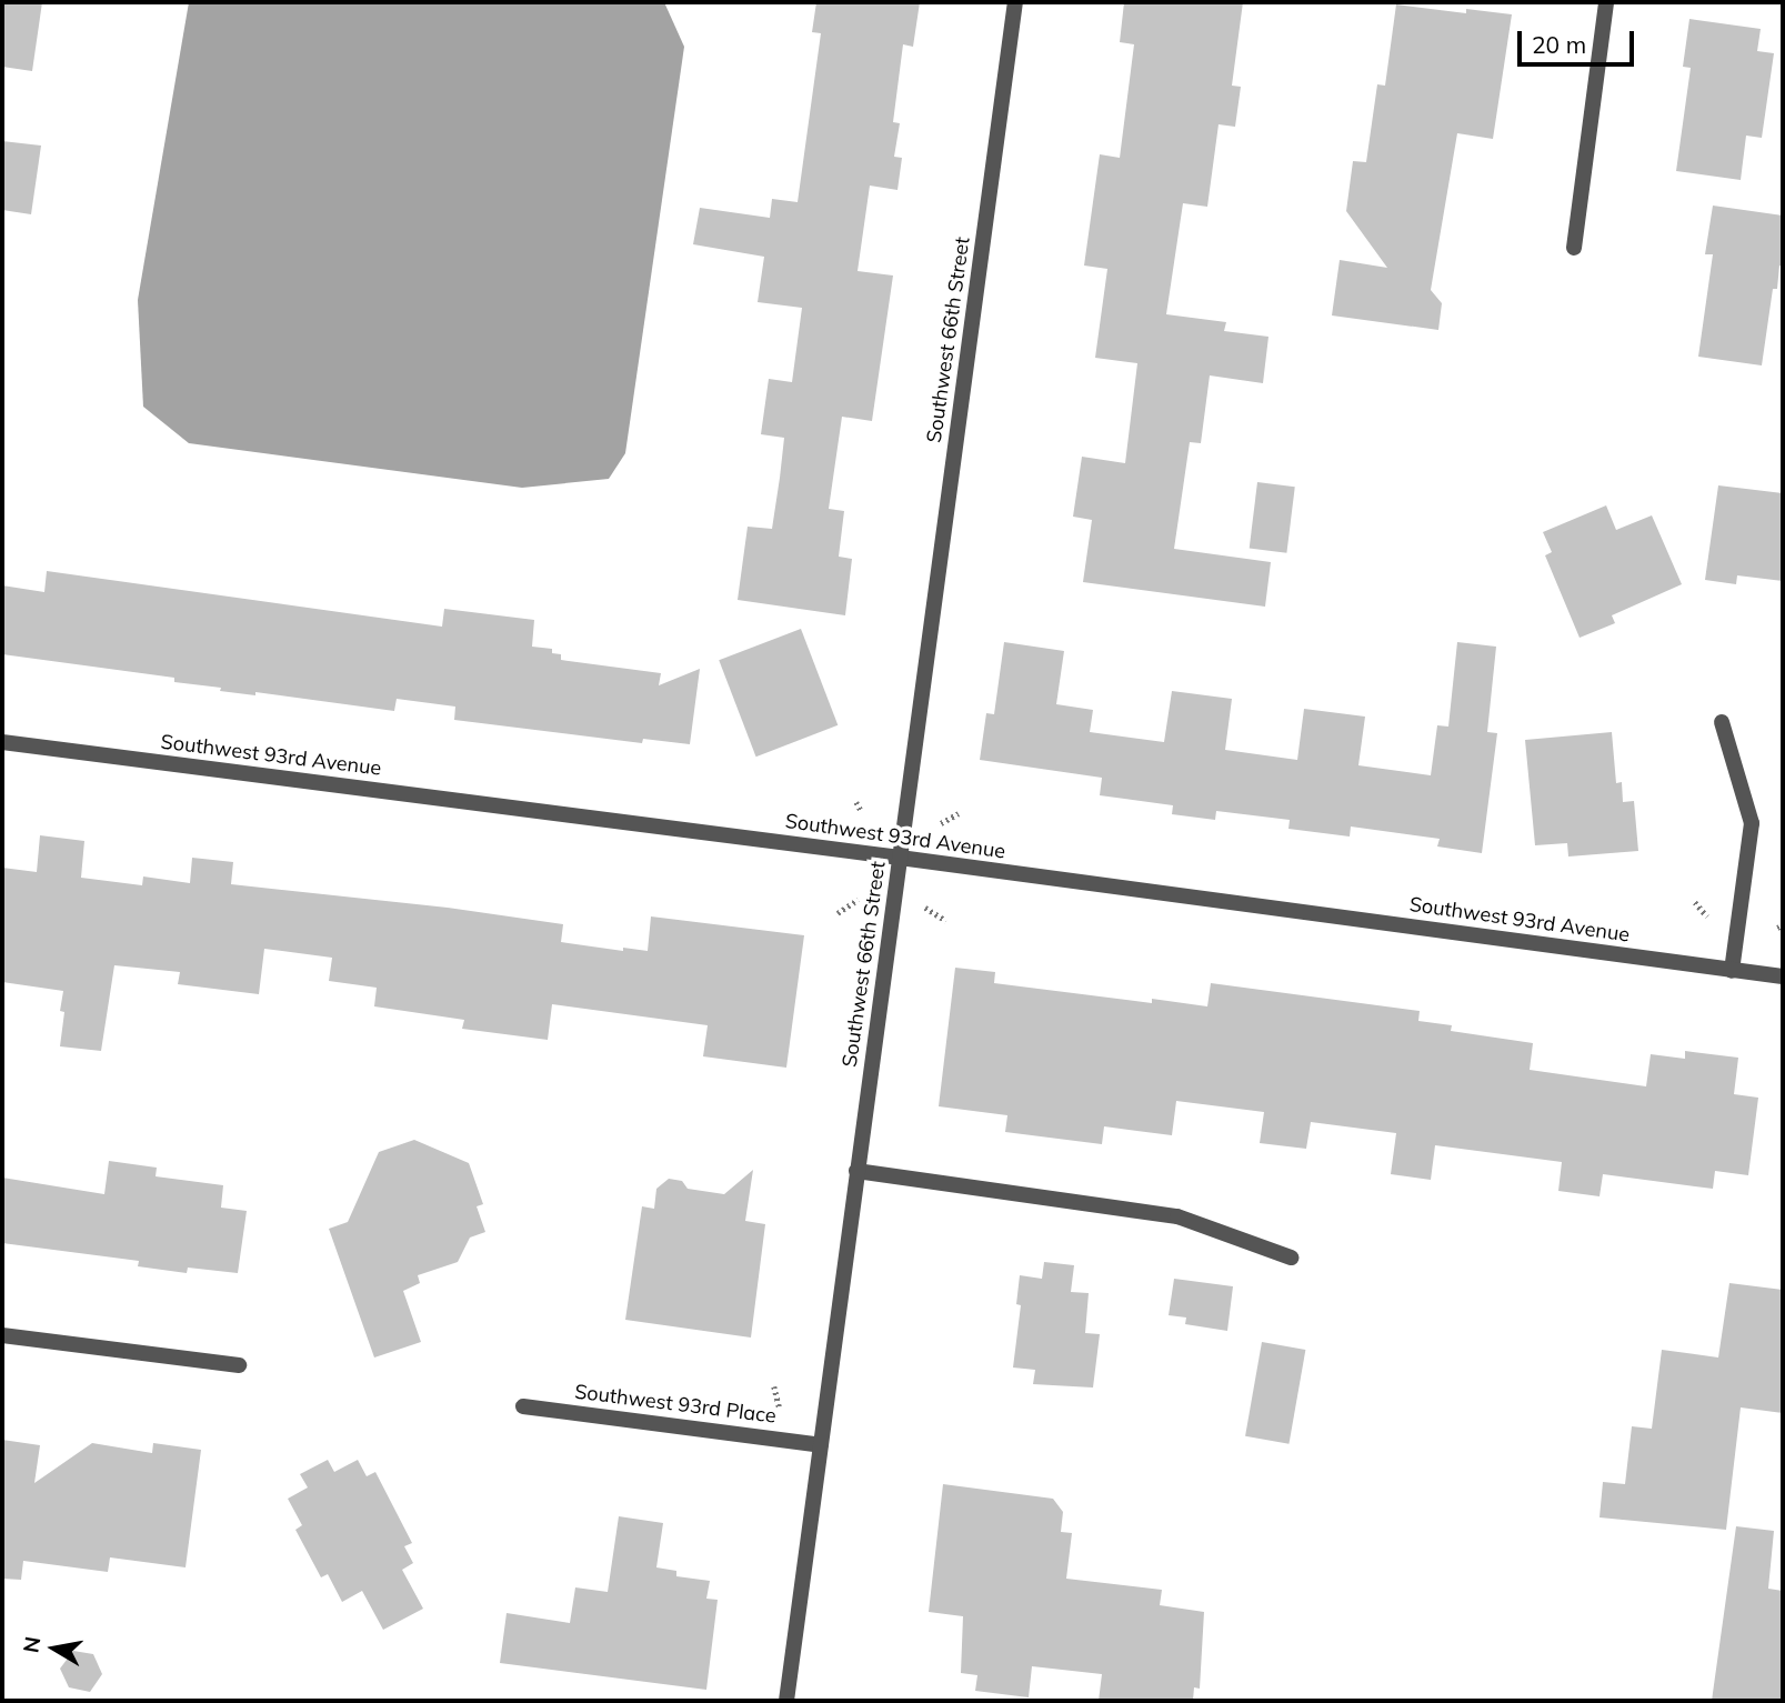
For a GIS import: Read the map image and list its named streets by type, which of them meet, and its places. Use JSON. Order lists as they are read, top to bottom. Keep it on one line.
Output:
{"streets":{"street":["Southwest 66th Street","Southwest 93rd Avenue","Southwest 93rd Place"]},"crossings":[["Southwest 66th Street","Southwest 93rd Avenue"],["Southwest 66th Street","Southwest 93rd Place"]],"scale_bar":"20 m","north":"left"}
